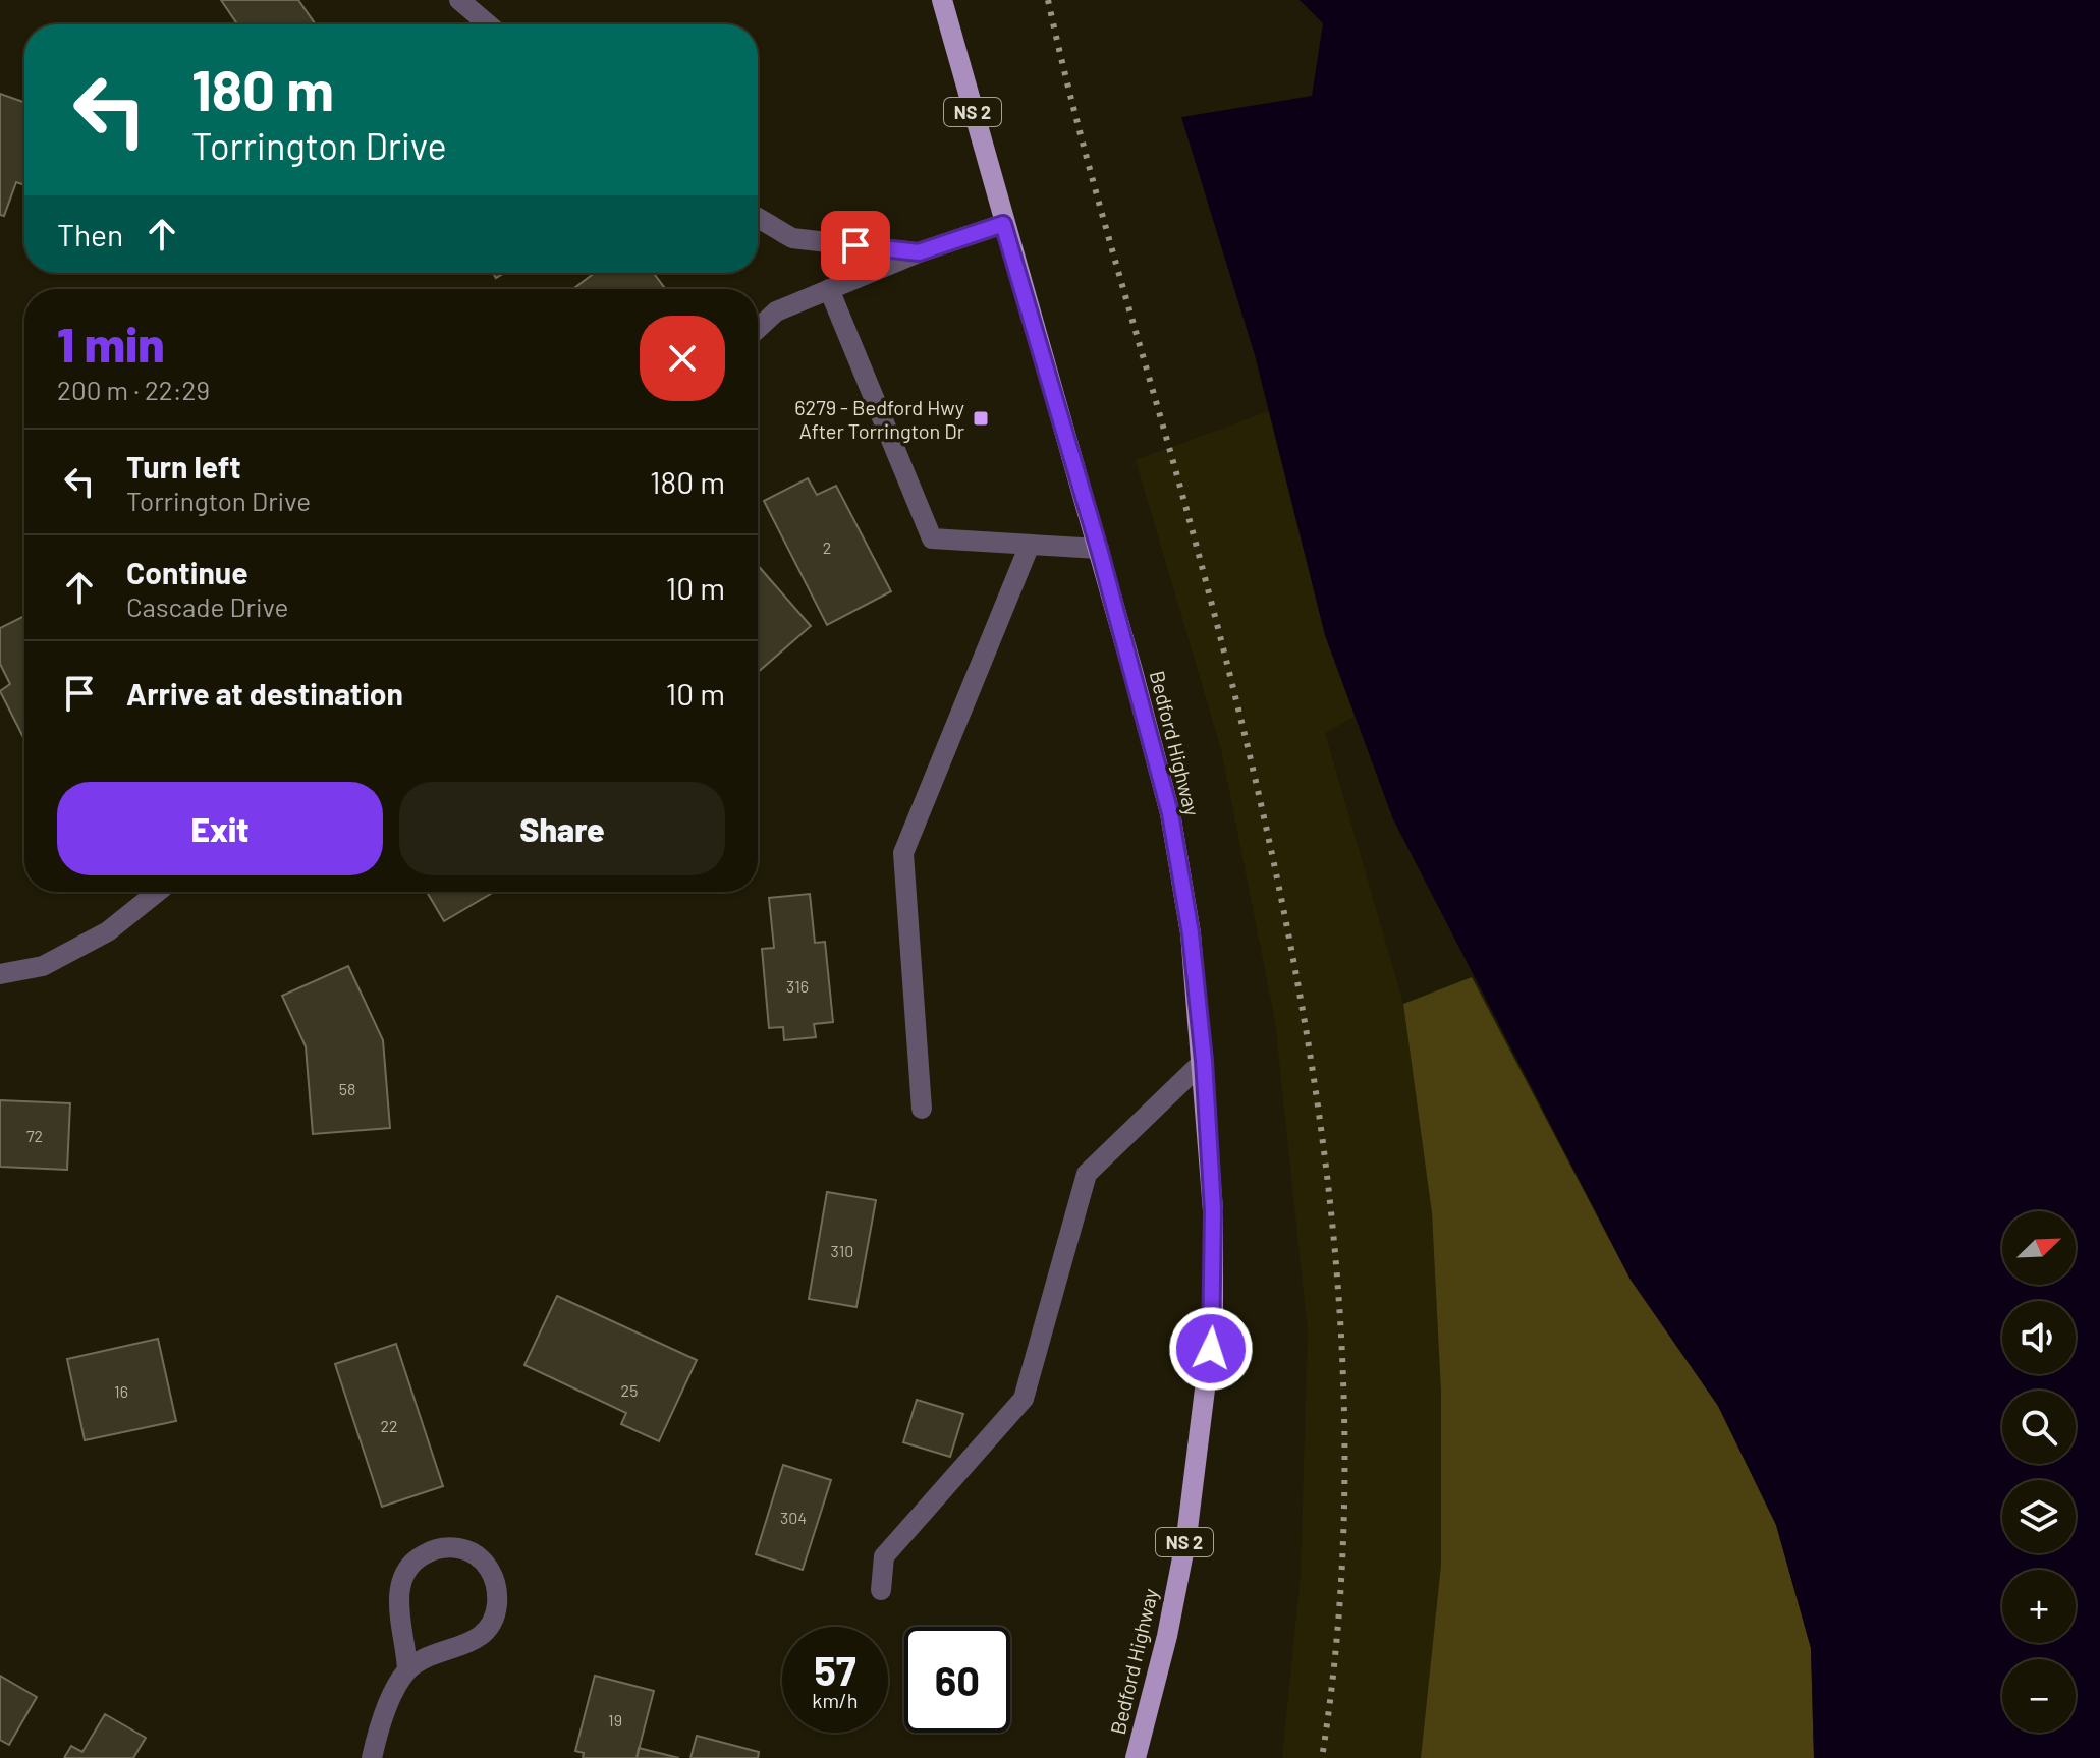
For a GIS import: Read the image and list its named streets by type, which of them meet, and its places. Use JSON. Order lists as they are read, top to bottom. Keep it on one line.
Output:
{"streets":{"main road":["NS 2","Bedford Highway"]},"places":{"transit":["6279 - Bedford Hwy After Torrington Dr"]},"house_numbers":["2","316","58","72","310","25","16","22","304","19"],"north":"top right","page":{"turn":["180 m","Torrington Drive"],"then":"Then","heading":["1 min","200 m · 22:29"],"list":[{"name":"Turn left","note":"Torrington Drive","value":"180 m"},{"name":"Continue","note":"Cascade Drive","value":"10 m"},{"name":"Arrive at destination","value":"10 m"}],"buttons":["Exit","Share"],"map_buttons":["+","−"],"speed":"57 km/h","limit":"60"}}
